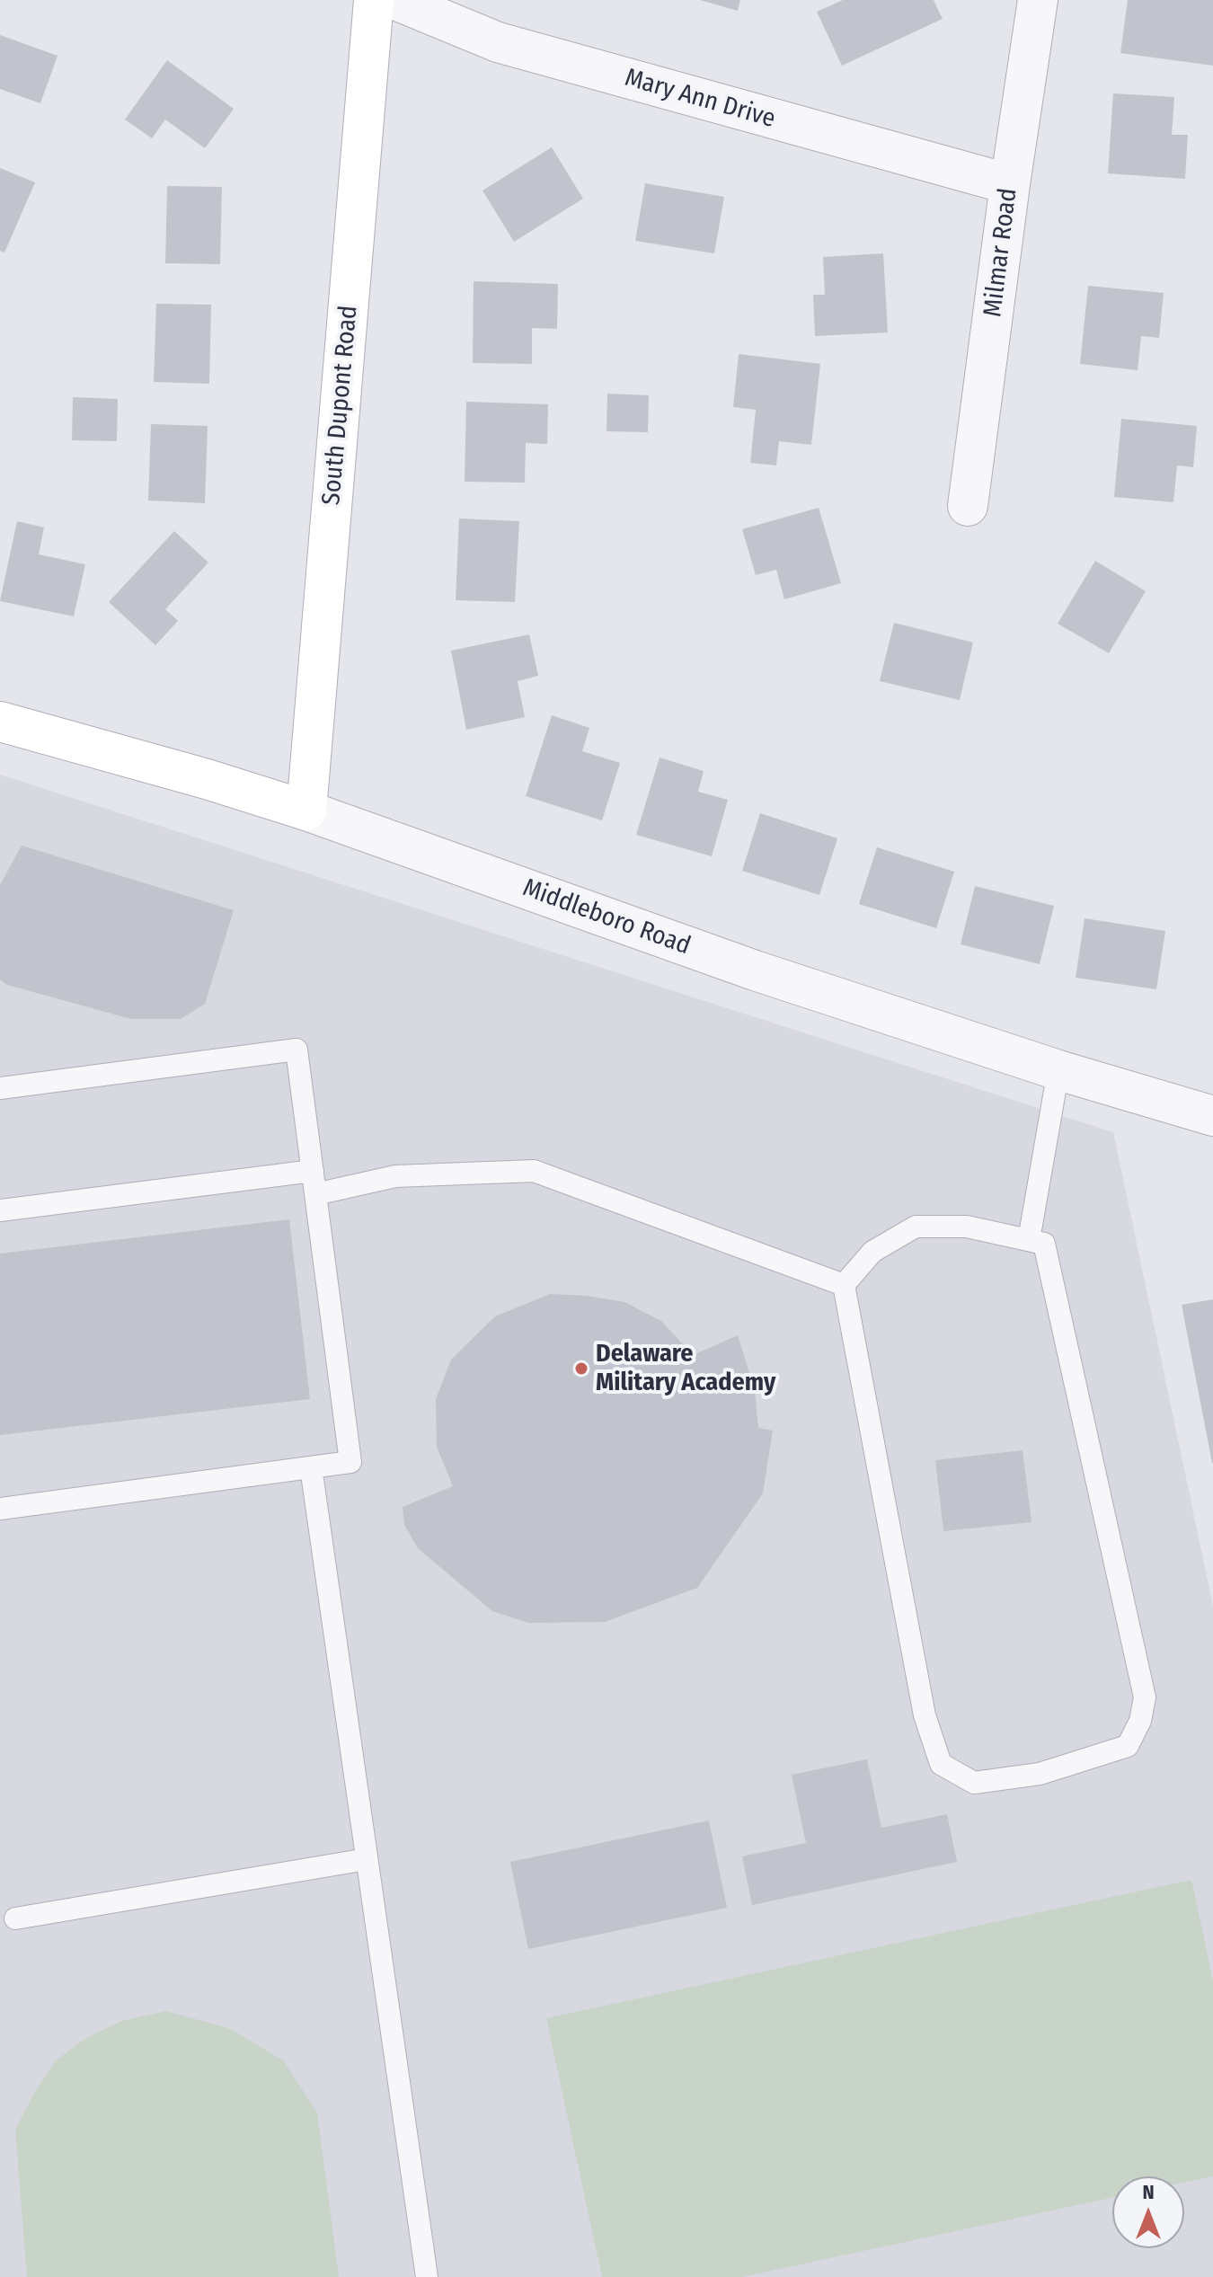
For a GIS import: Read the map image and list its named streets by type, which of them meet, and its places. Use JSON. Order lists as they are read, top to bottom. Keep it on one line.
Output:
{"streets":{"street":["Mary Ann Drive","Milmar Road","South Dupont Road","Middleboro Road"]},"crossings":[["Mary Ann Drive","Milmar Road"],["South Dupont Road","Middleboro Road"]],"places":["Delaware Military Academy"],"north":"top"}
